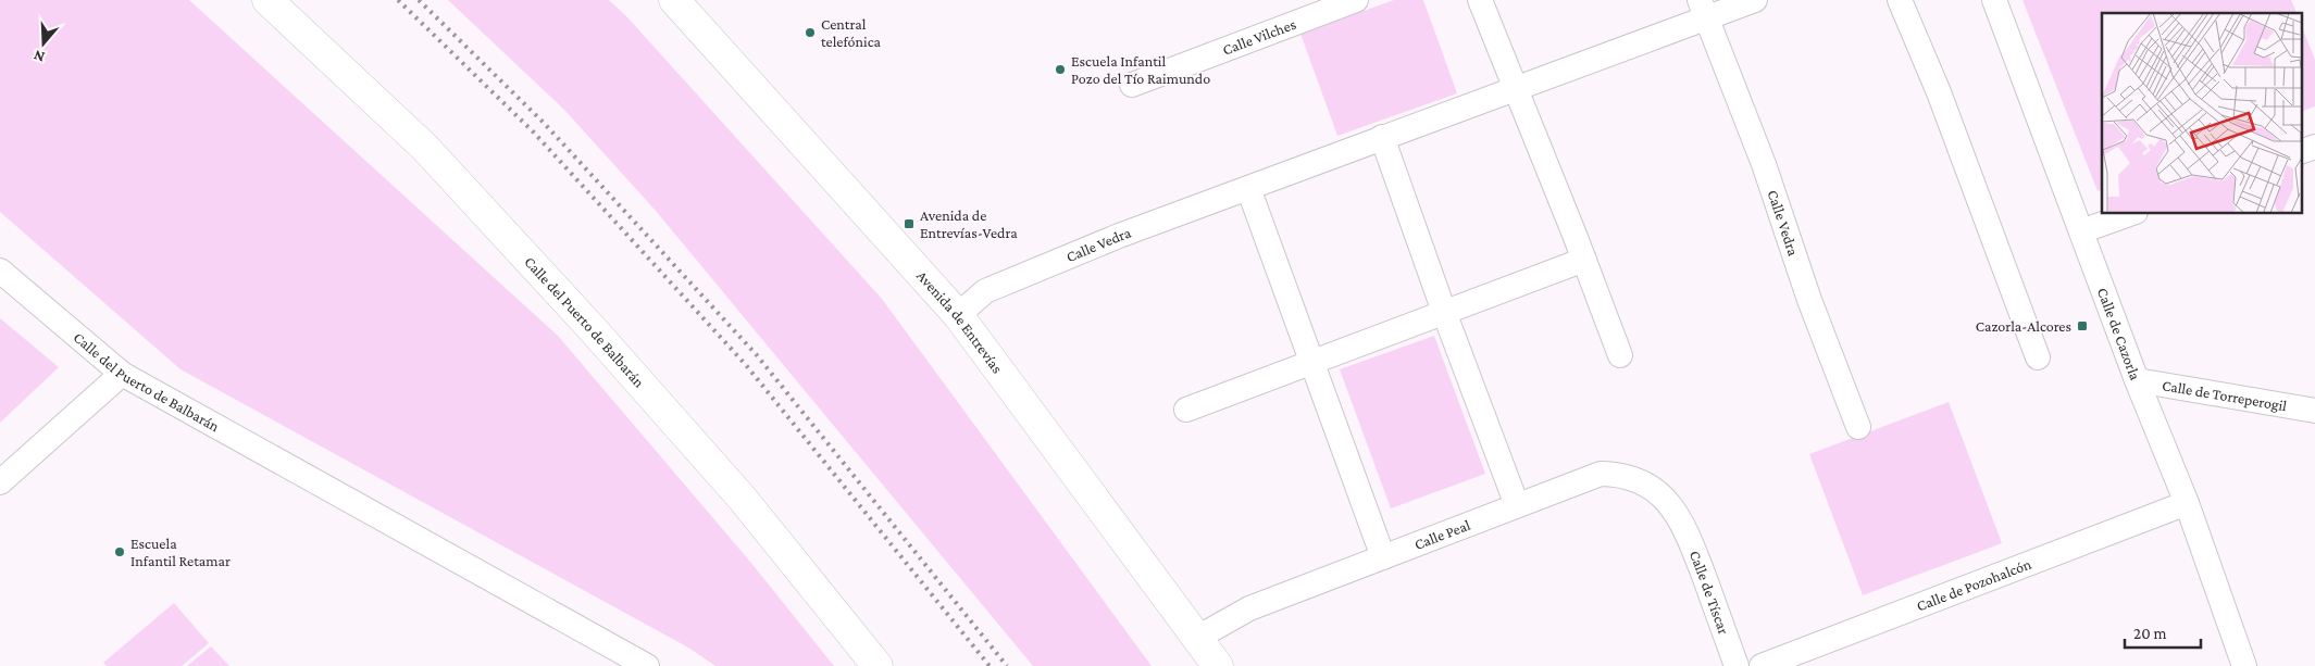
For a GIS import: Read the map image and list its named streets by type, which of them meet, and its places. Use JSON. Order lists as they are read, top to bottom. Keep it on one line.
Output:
{"streets":{"street":["Calle Vilches","Calle Vedra","Calle del Puerto de Balbarán","Avenida de Entrevías","Calle de Cazorla","Calle de Torreperogil","Calle Peal","Calle de Pozohalcón","Calle de Tíscar"]},"crossings":[["Calle Vedra","Avenida de Entrevías"],["Avenida de Entrevías","Calle Peal"],["Calle de Cazorla","Calle de Torreperogil"],["Calle de Cazorla","Calle de Pozohalcón"],["Calle Peal","Calle de Tíscar"]],"places":{"other":["Central telefónica","Escuela Infantil Pozo del Tío Raimundo","Escuela Infantil Retamar"],"transit":["Avenida de Entrevías-Vedra","Cazorla-Alcores"]},"scale_bar":"20 m","north":"bottom"}
